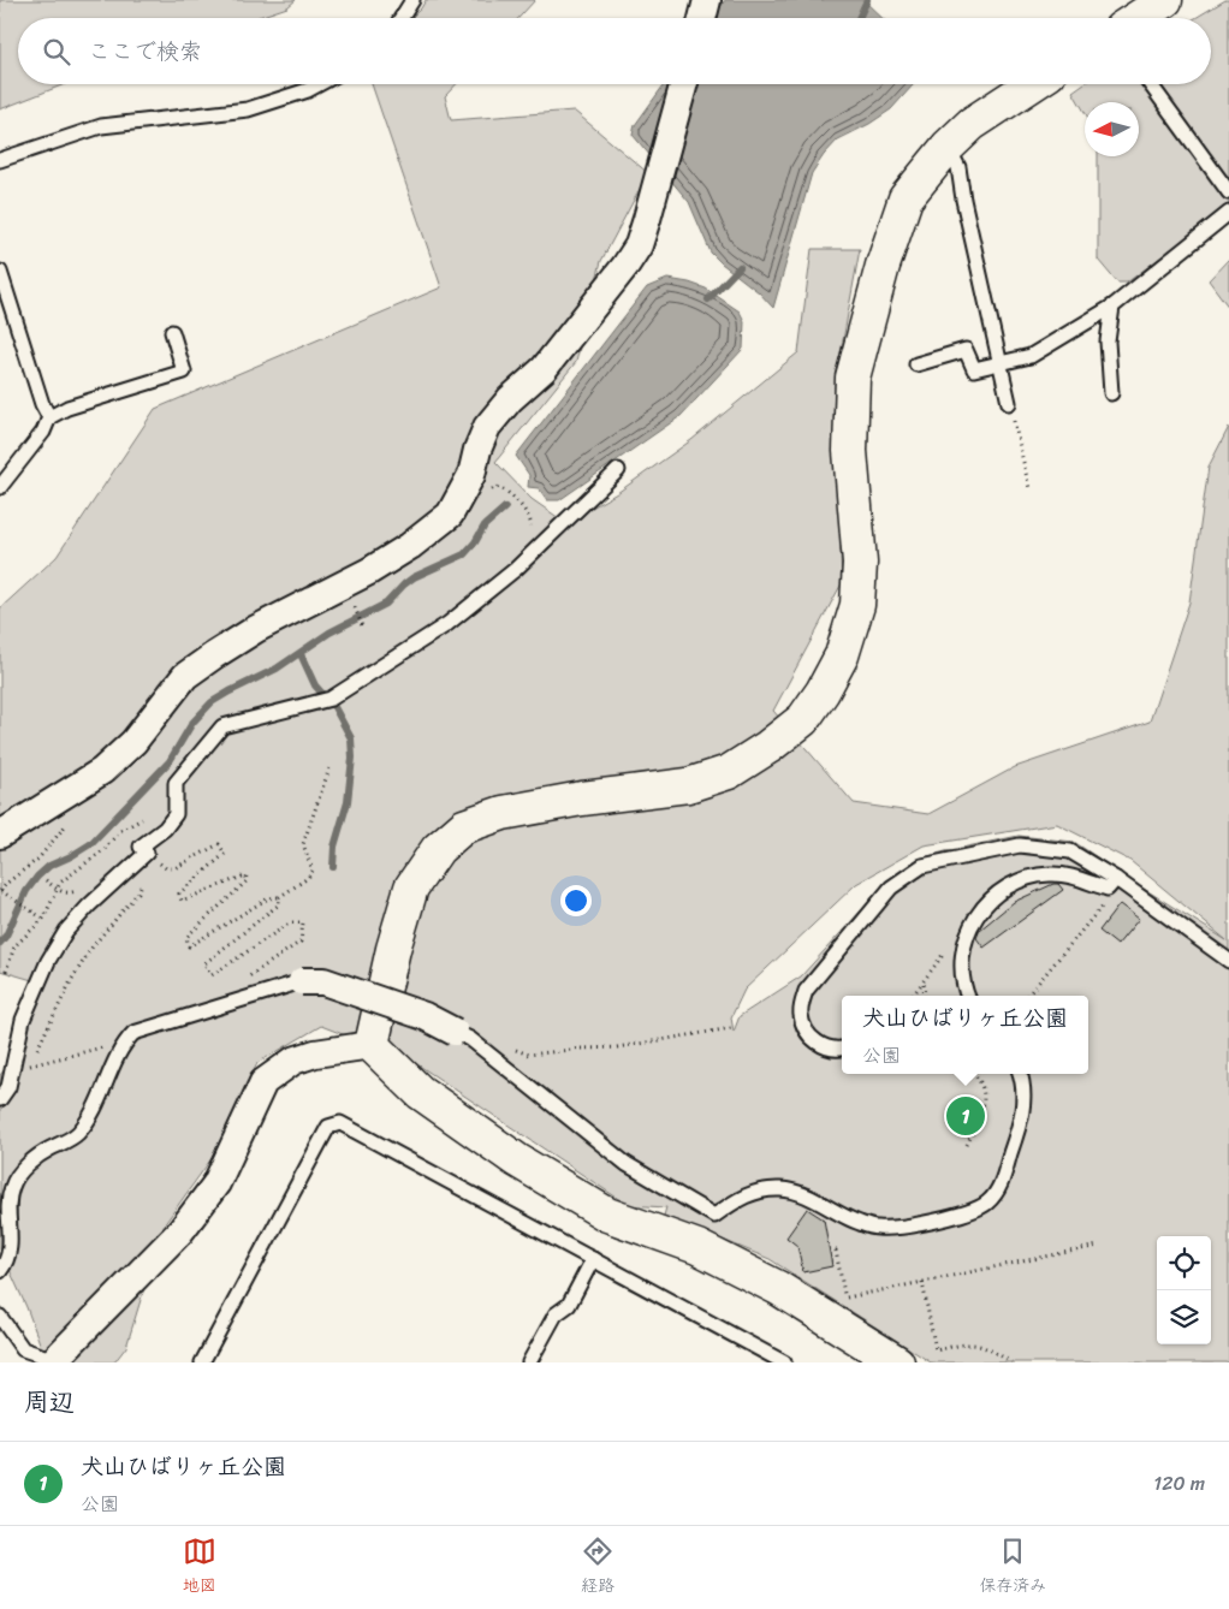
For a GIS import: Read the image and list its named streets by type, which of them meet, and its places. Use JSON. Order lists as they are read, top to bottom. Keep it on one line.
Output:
{"north":"left","page":{"search":"ここで検索","popup":["犬山ひばりヶ丘公園","公園"],"pins":"1","heading":"周辺","list":[{"mark":"1","name":"犬山ひばりヶ丘公園","note":"公園","value":"120 m"}],"nav":["地図","経路","保存済み"]}}
